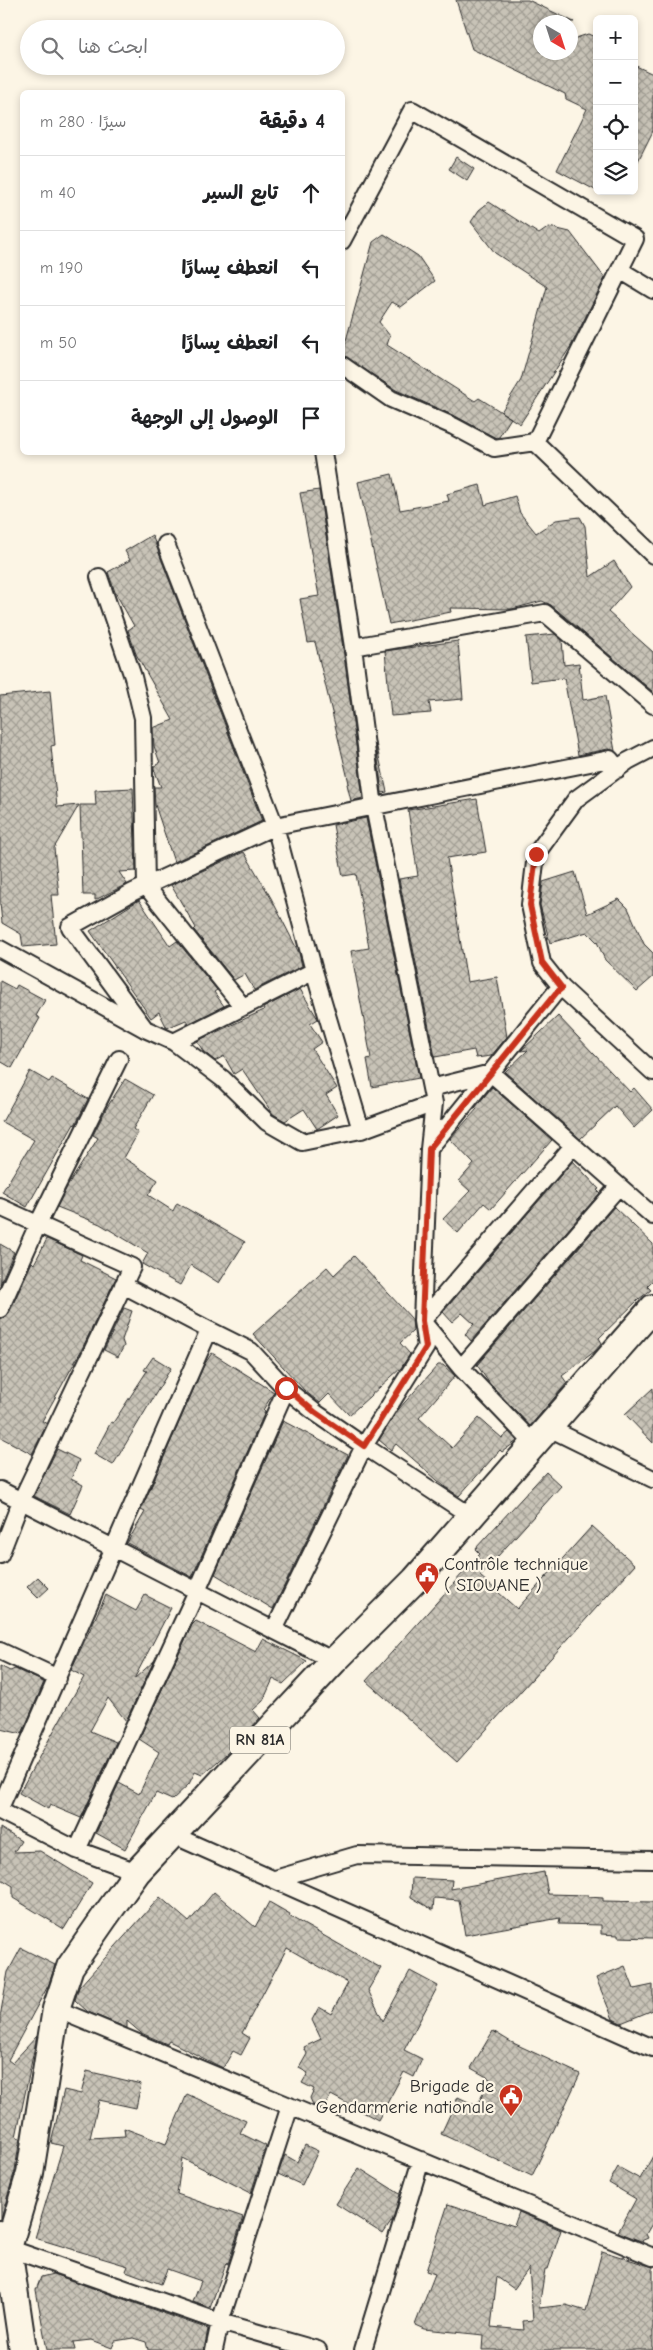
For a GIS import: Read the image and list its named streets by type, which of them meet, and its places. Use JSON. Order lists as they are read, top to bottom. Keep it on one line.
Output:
{"streets":{"main road":["RN 81A"]},"places":{"public building":["Contrôle technique ( SIOUANE )","Brigade de Gendarmerie nationale"]},"north":"bottom right","page":{"map_buttons":["+","−"],"search":"ابحث هنا","heading":["4 دقيقة","سيرًا · 280 m"],"list":[["تابع السير","40 m"],["انعطف يسارًا","190 m"],["انعطف يسارًا","50 m"],"الوصول إلى الوجهة"]}}
